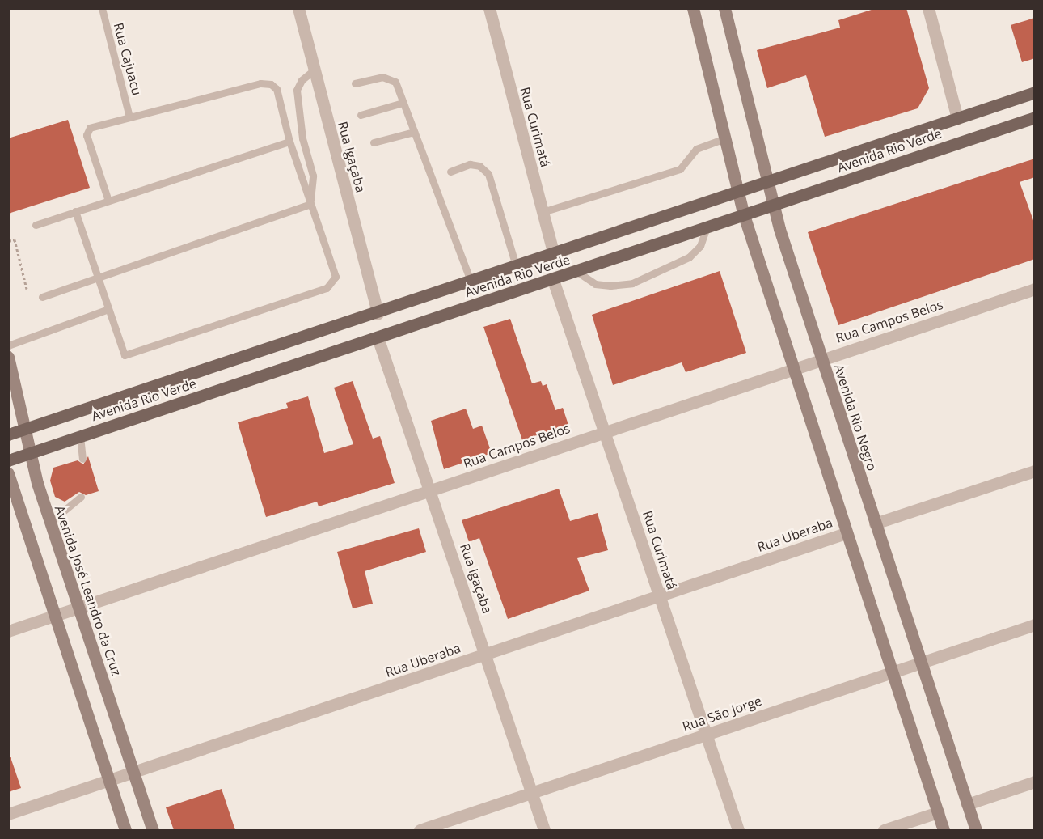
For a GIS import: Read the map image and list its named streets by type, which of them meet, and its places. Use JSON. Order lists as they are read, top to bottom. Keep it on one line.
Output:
{"streets":{"main road":["Avenida Rio Verde"],"street":["Rua Curimatá","Rua Igaçaba","Rua Campos Belos","Avenida Rio Negro","Rua Uberaba","Avenida José Leandro da Cruz","Rua São Jorge"],"lane":["Rua Cajuacu"]},"crossings":[["Rua Curimatá","Avenida Rio Verde"],["Rua Curimatá","Rua Campos Belos"],["Rua Curimatá","Rua Uberaba"],["Rua Curimatá","Rua São Jorge"],["Avenida Rio Verde","Rua Igaçaba"],["Avenida Rio Verde","Avenida Rio Negro"],["Avenida Rio Verde","Avenida José Leandro da Cruz"],["Rua Igaçaba","Rua Campos Belos"],["Rua Igaçaba","Rua Uberaba"],["Rua Igaçaba","Rua São Jorge"],["Rua Campos Belos","Avenida Rio Negro"],["Rua Campos Belos","Avenida José Leandro da Cruz"],["Avenida Rio Negro","Rua São Jorge"],["Rua Uberaba","Avenida José Leandro da Cruz"]]}
